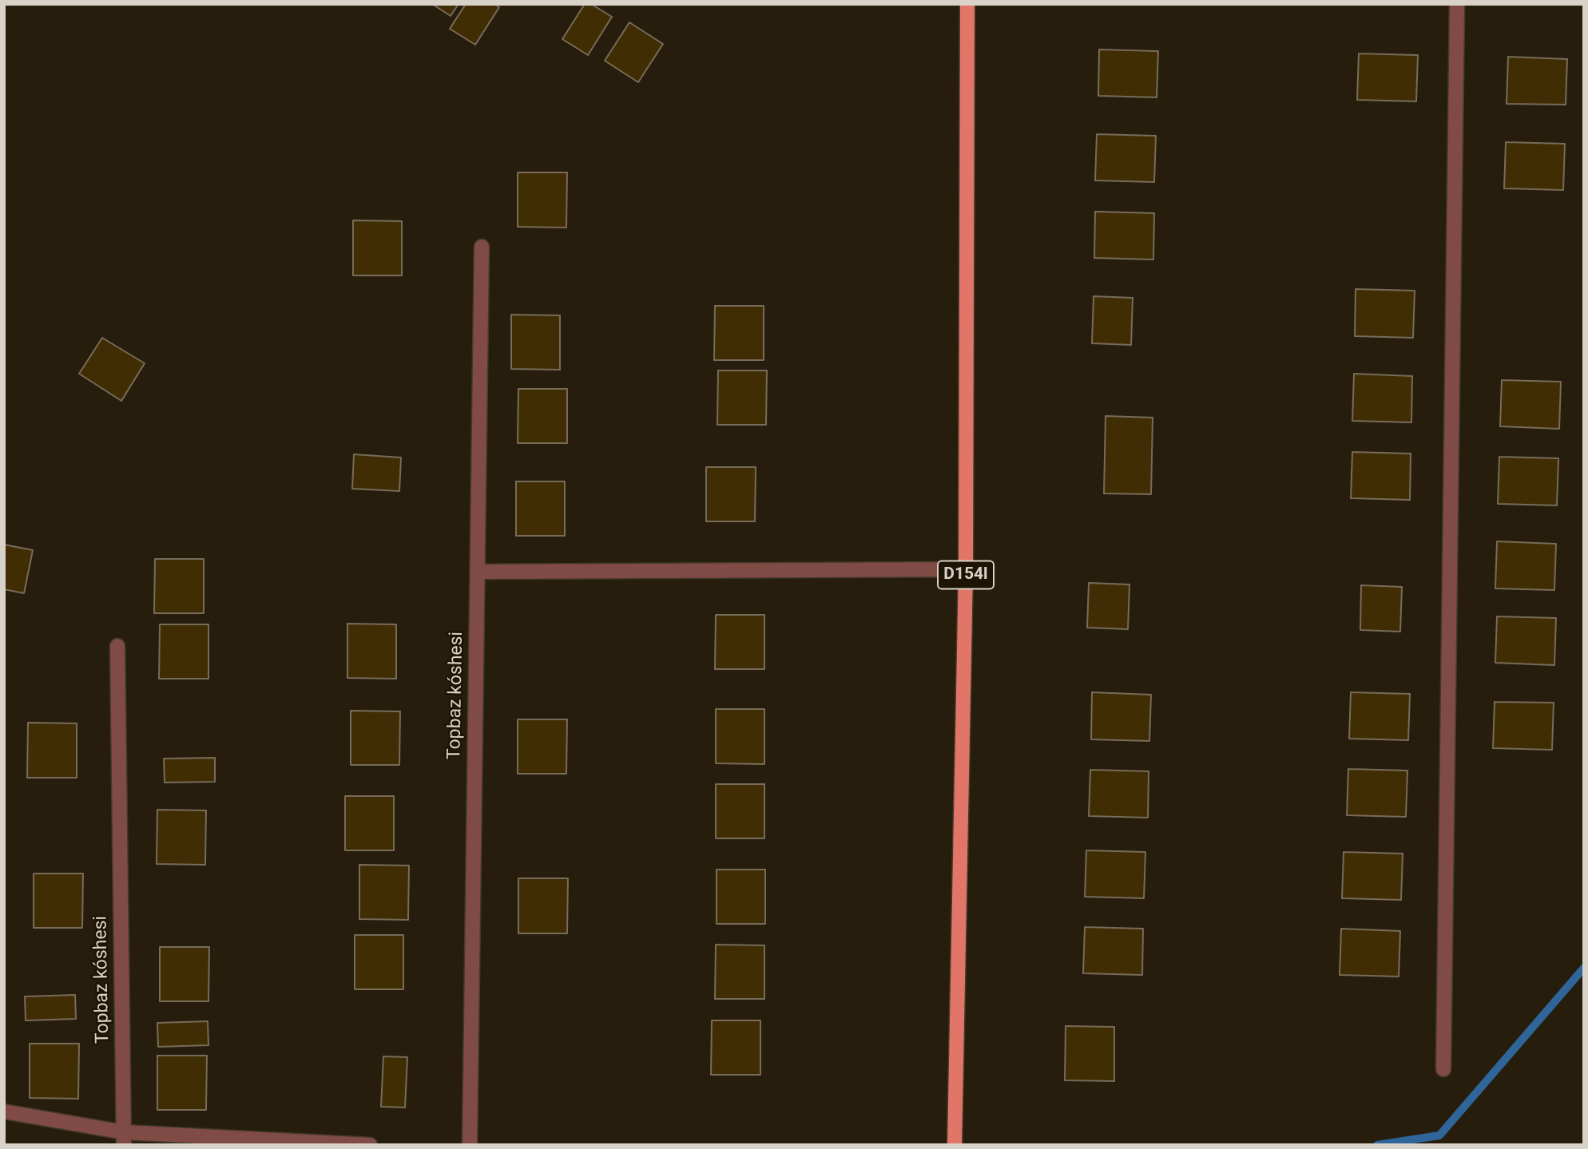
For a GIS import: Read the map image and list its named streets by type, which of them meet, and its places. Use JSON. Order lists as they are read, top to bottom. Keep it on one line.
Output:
{"streets":{"main road":["D154l"],"street":["Topbaz kóshesi"]}}
